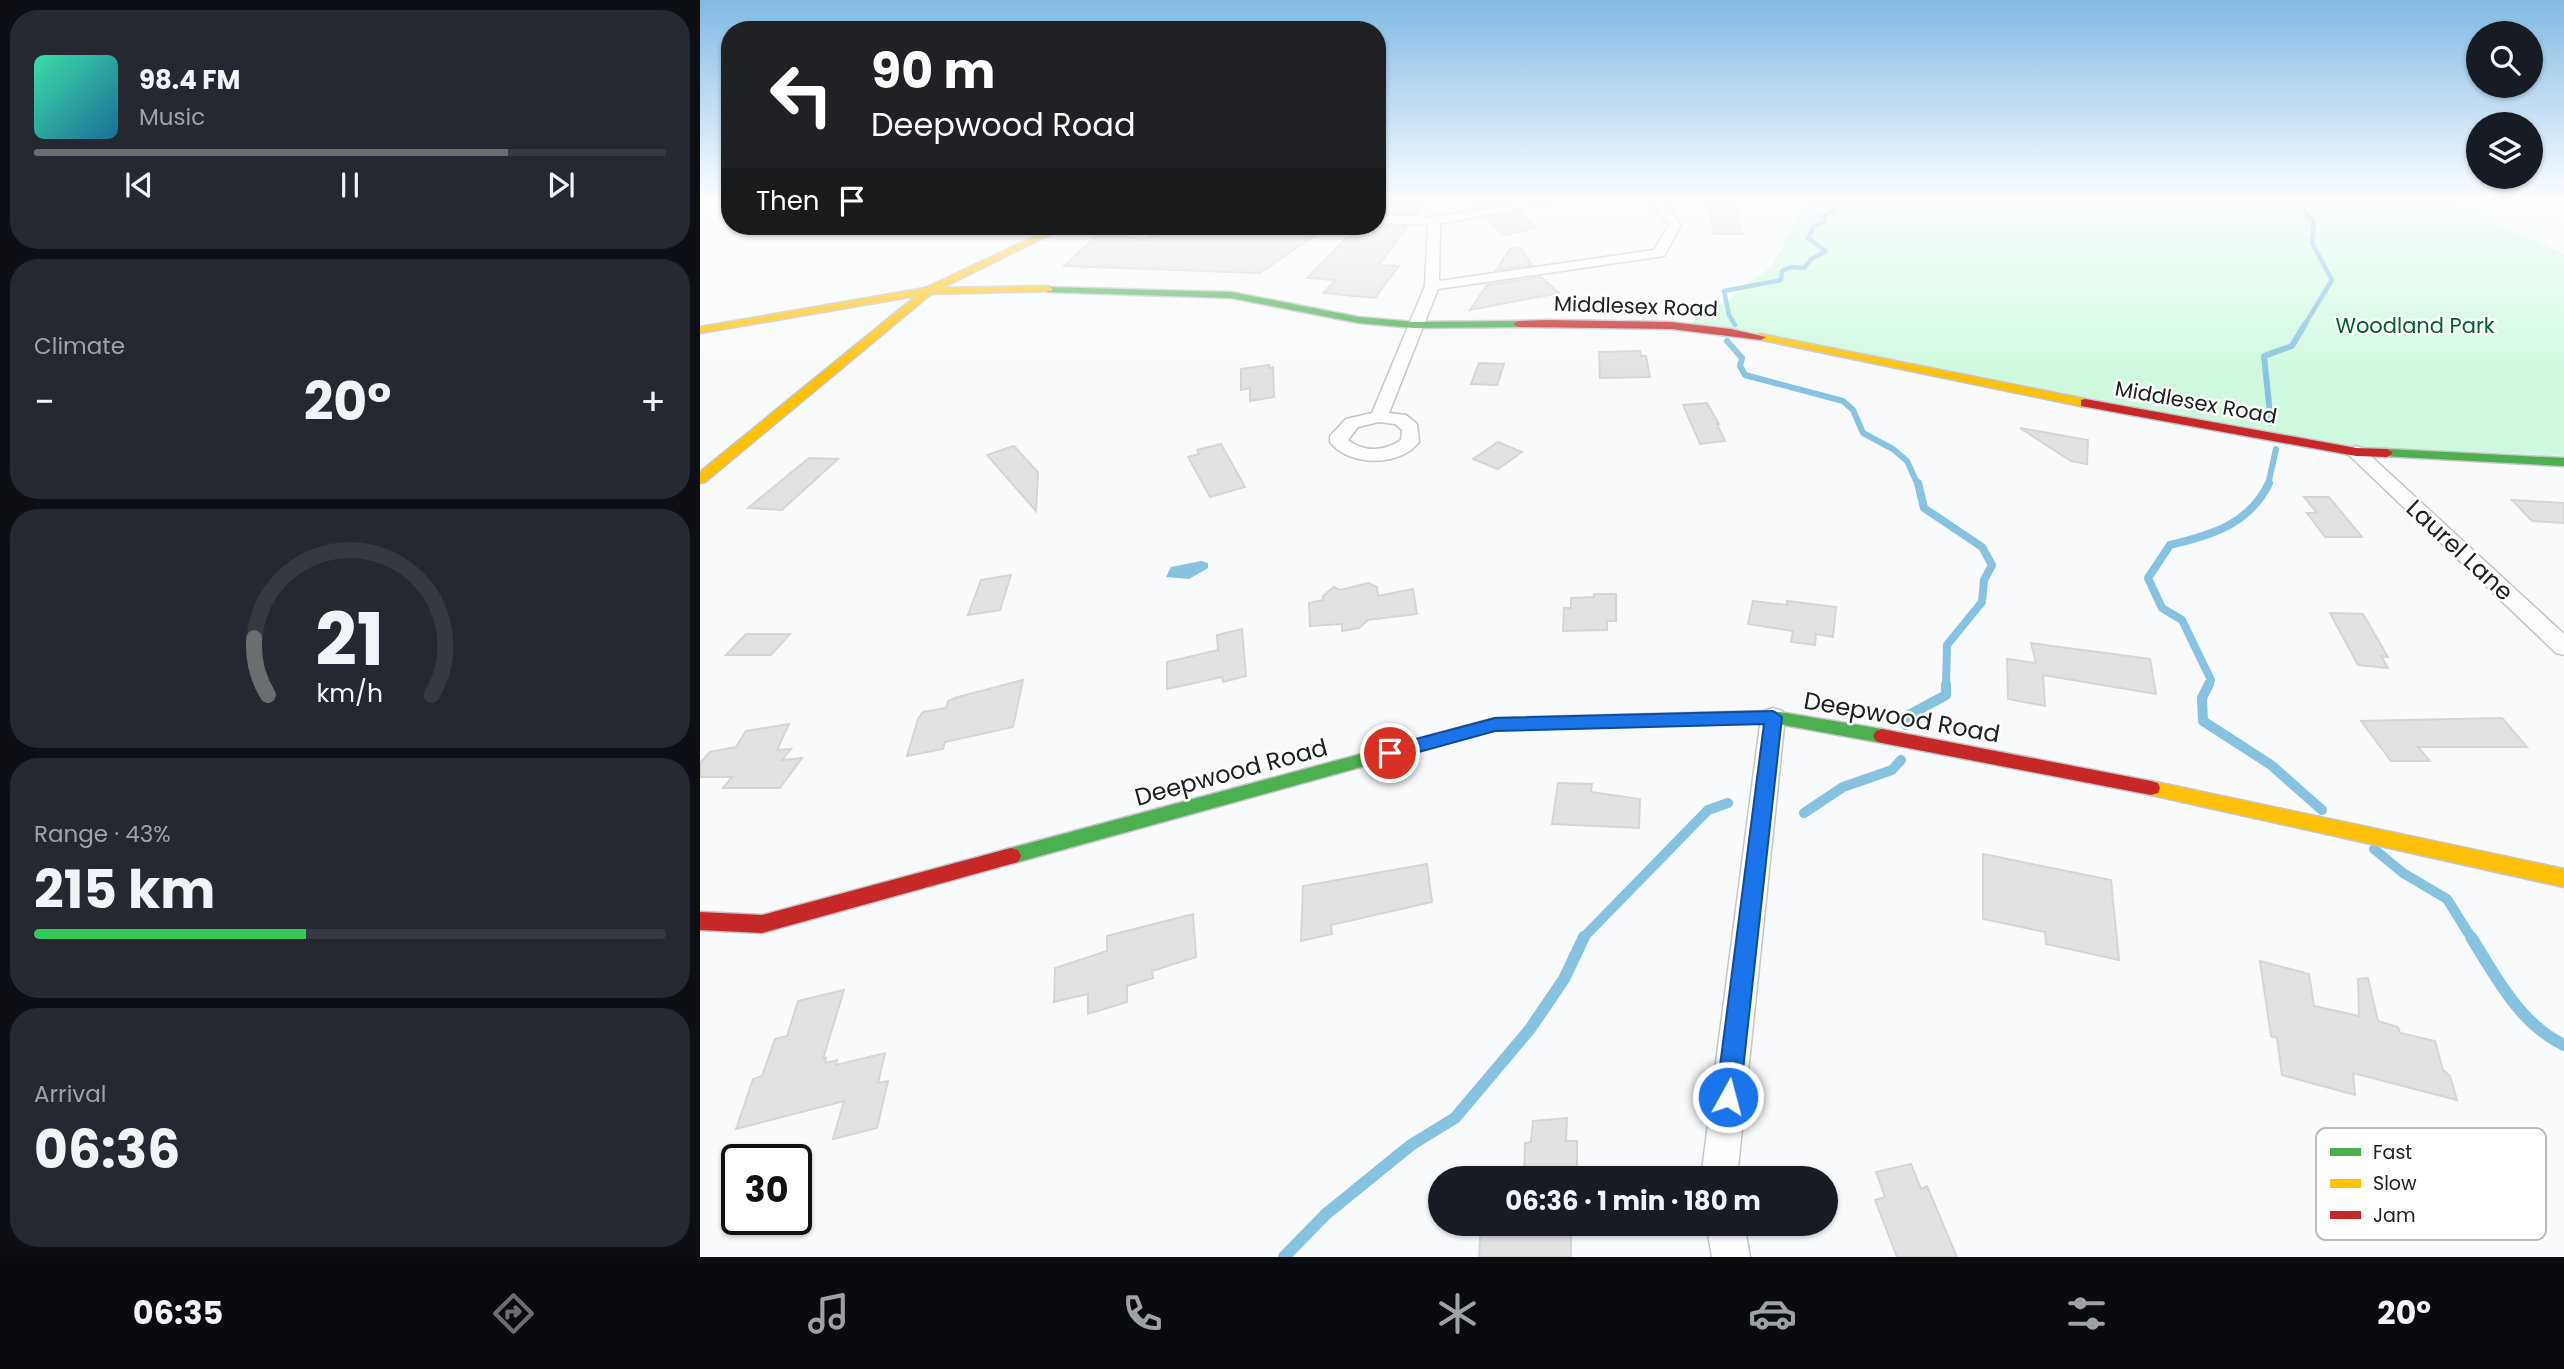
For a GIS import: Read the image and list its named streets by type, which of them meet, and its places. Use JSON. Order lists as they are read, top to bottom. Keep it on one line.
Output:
{"streets":{"street":["Middlesex Road","Laurel Lane","Deepwood Road"]},"crossings":[["Middlesex Road","Laurel Lane"]],"parks":["Woodland Park"],"legend":["Fast","Slow","Jam"],"page":{"turn":["90 m","Deepwood Road"],"song":["98.4 FM","Music"],"then":"Then","tile":["Climate",["Range · 43%","215 km"],["Arrival","06:36"]],"heat":["−","20°","+"],"limit":"30","trip":"06:36 · 1 min · 180 m","tabs":["06:35","20°"],"gauge":["21","km/h"]}}
